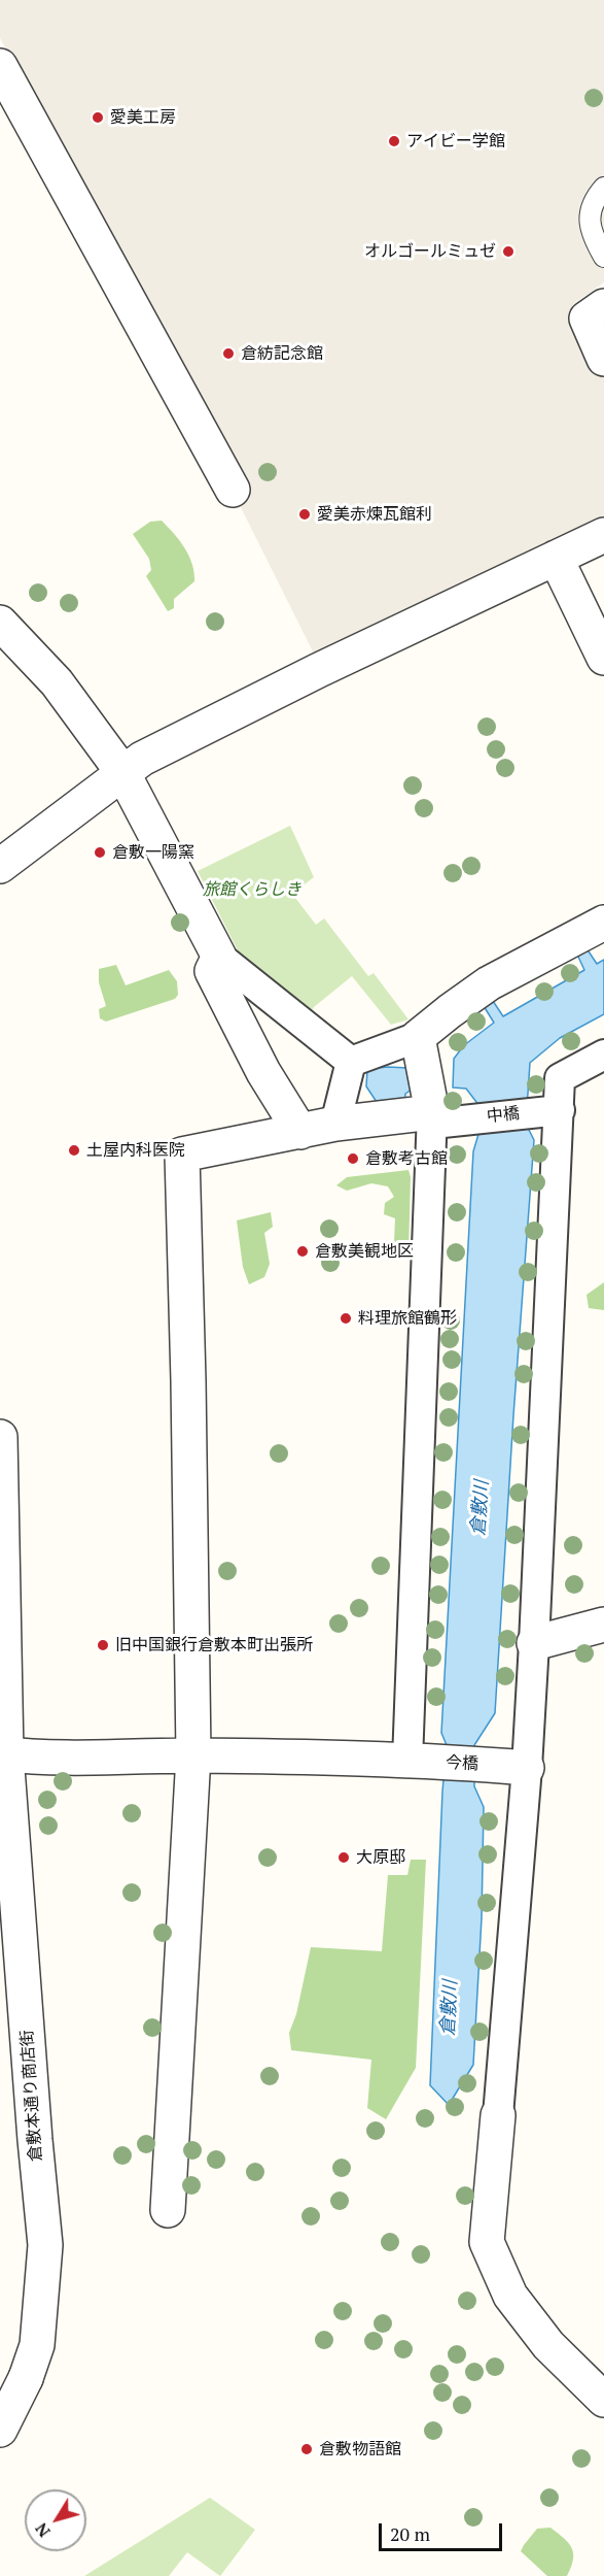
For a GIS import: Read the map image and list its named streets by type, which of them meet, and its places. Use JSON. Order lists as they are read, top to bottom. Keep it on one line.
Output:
{"streets":{"street":["中橋","今橋","倉敷本通り商店街"]},"crossings":[["今橋","倉敷本通り商店街"]],"water":["倉敷川"],"parks":["旅館くらしき"],"places":["愛美工房","アイビー学館","オルゴールミュゼ","倉紡記念館","愛美赤煉瓦館利","倉敷一陽窯","土屋内科医院","倉敷考古館","倉敷美観地区","料理旅館鶴形","旧中国銀行倉敷本町出張所","大原邸","倉敷物語館"],"scale_bar":"20 m","north":"bottom left"}
